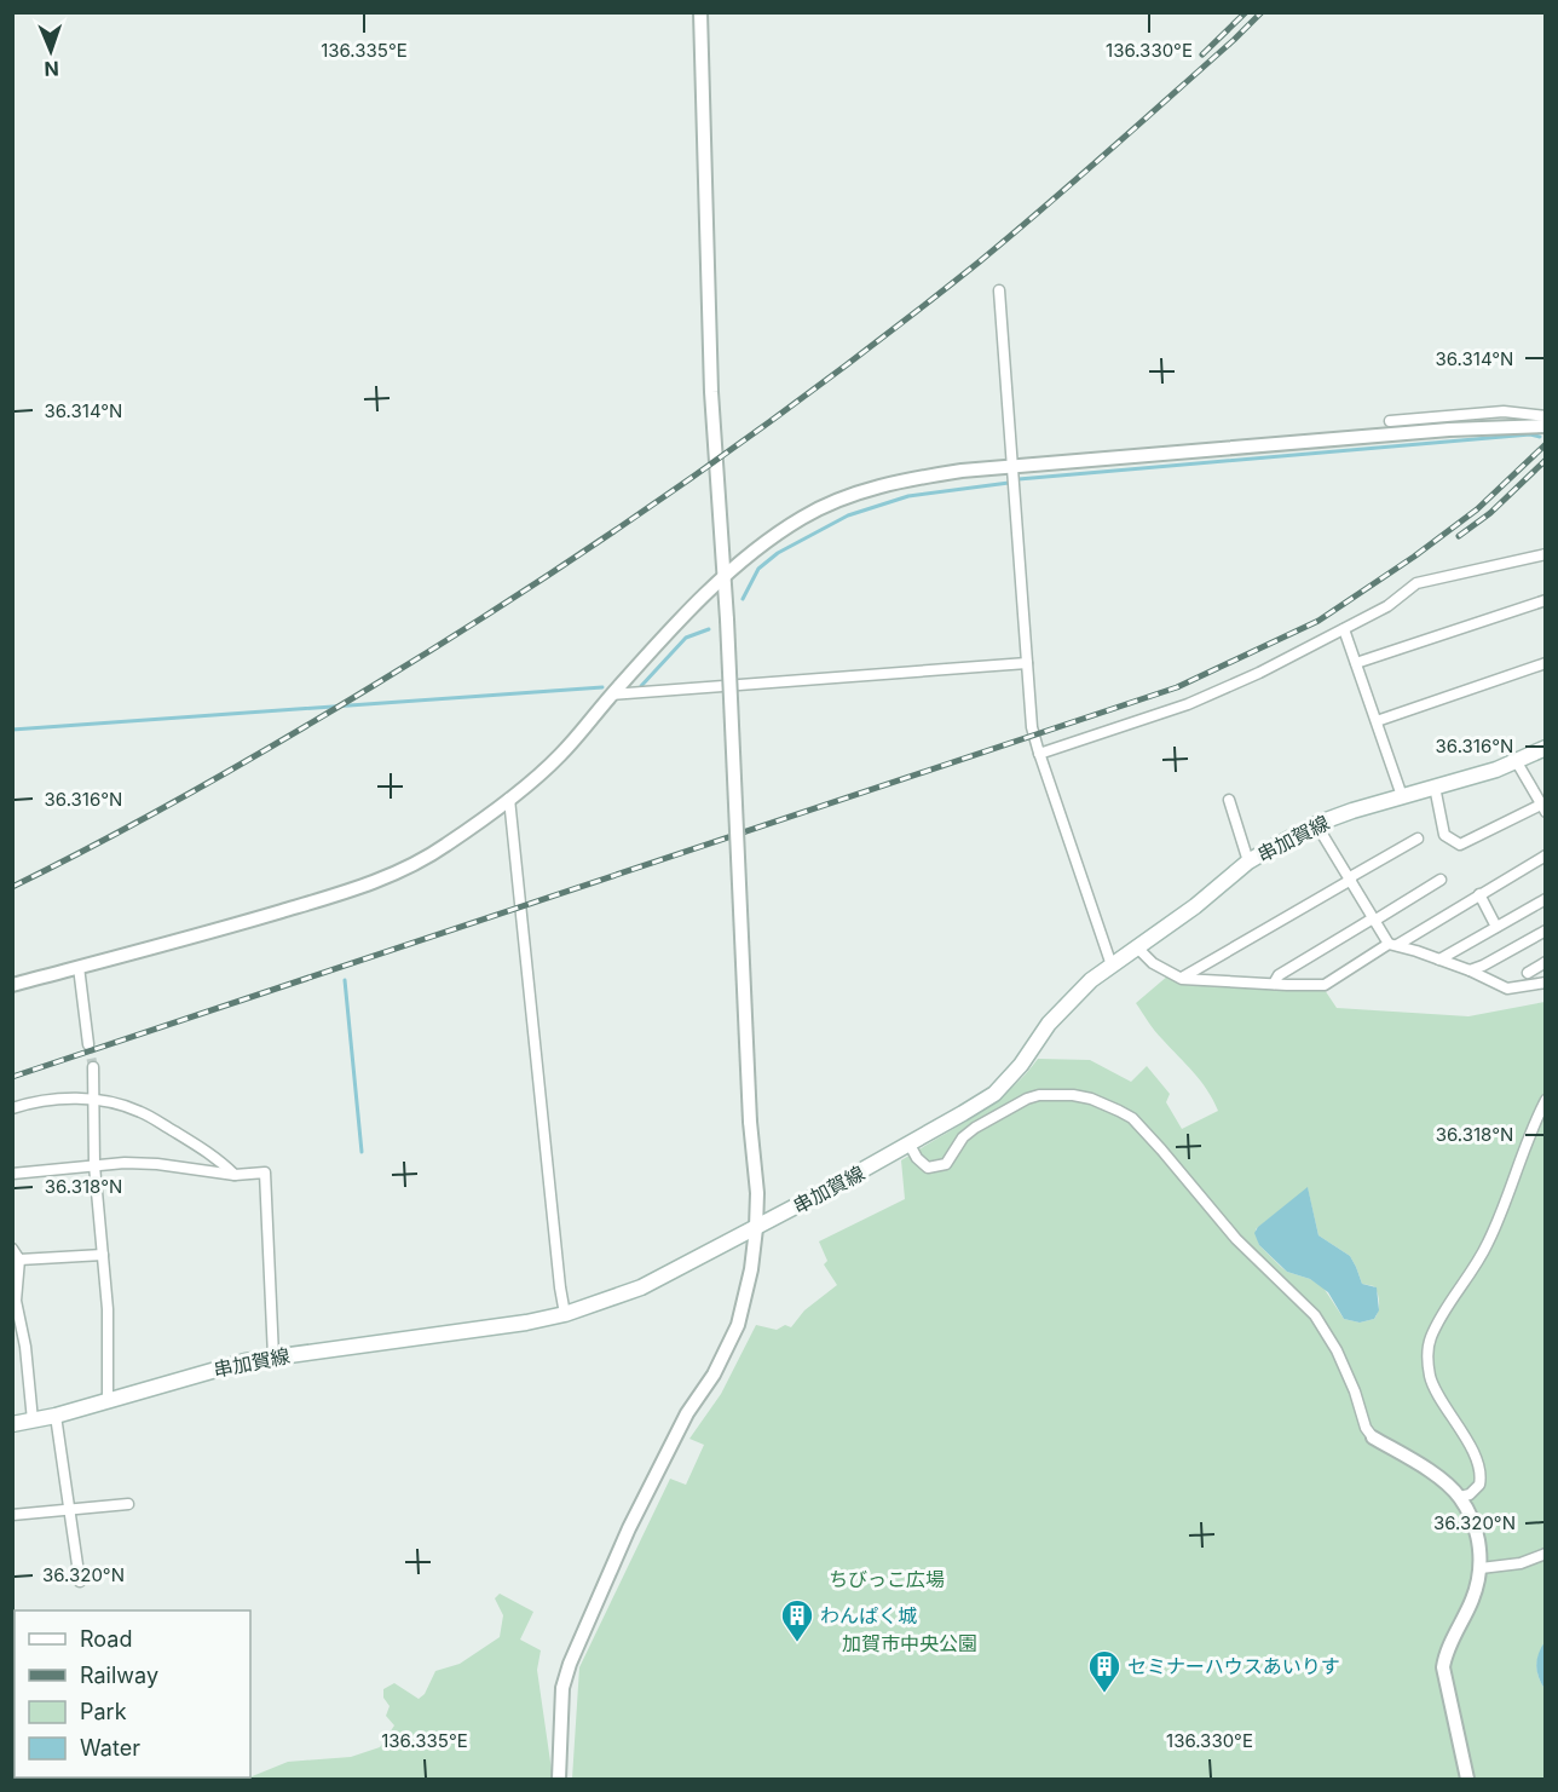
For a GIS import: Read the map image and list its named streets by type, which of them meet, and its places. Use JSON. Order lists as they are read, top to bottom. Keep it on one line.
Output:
{"streets":{"main road":["串加賀線"]},"parks":["ちびっこ広場","加賀市中央公園"],"places":{"building":["わんぱく城","セミナーハウスあいりす"]},"legend":["Road","Railway","Park","Water"],"north":"bottom","coordinates":["136.335°E","136.330°E","36.314°N","36.316°N","36.318°N","36.320°N"]}
